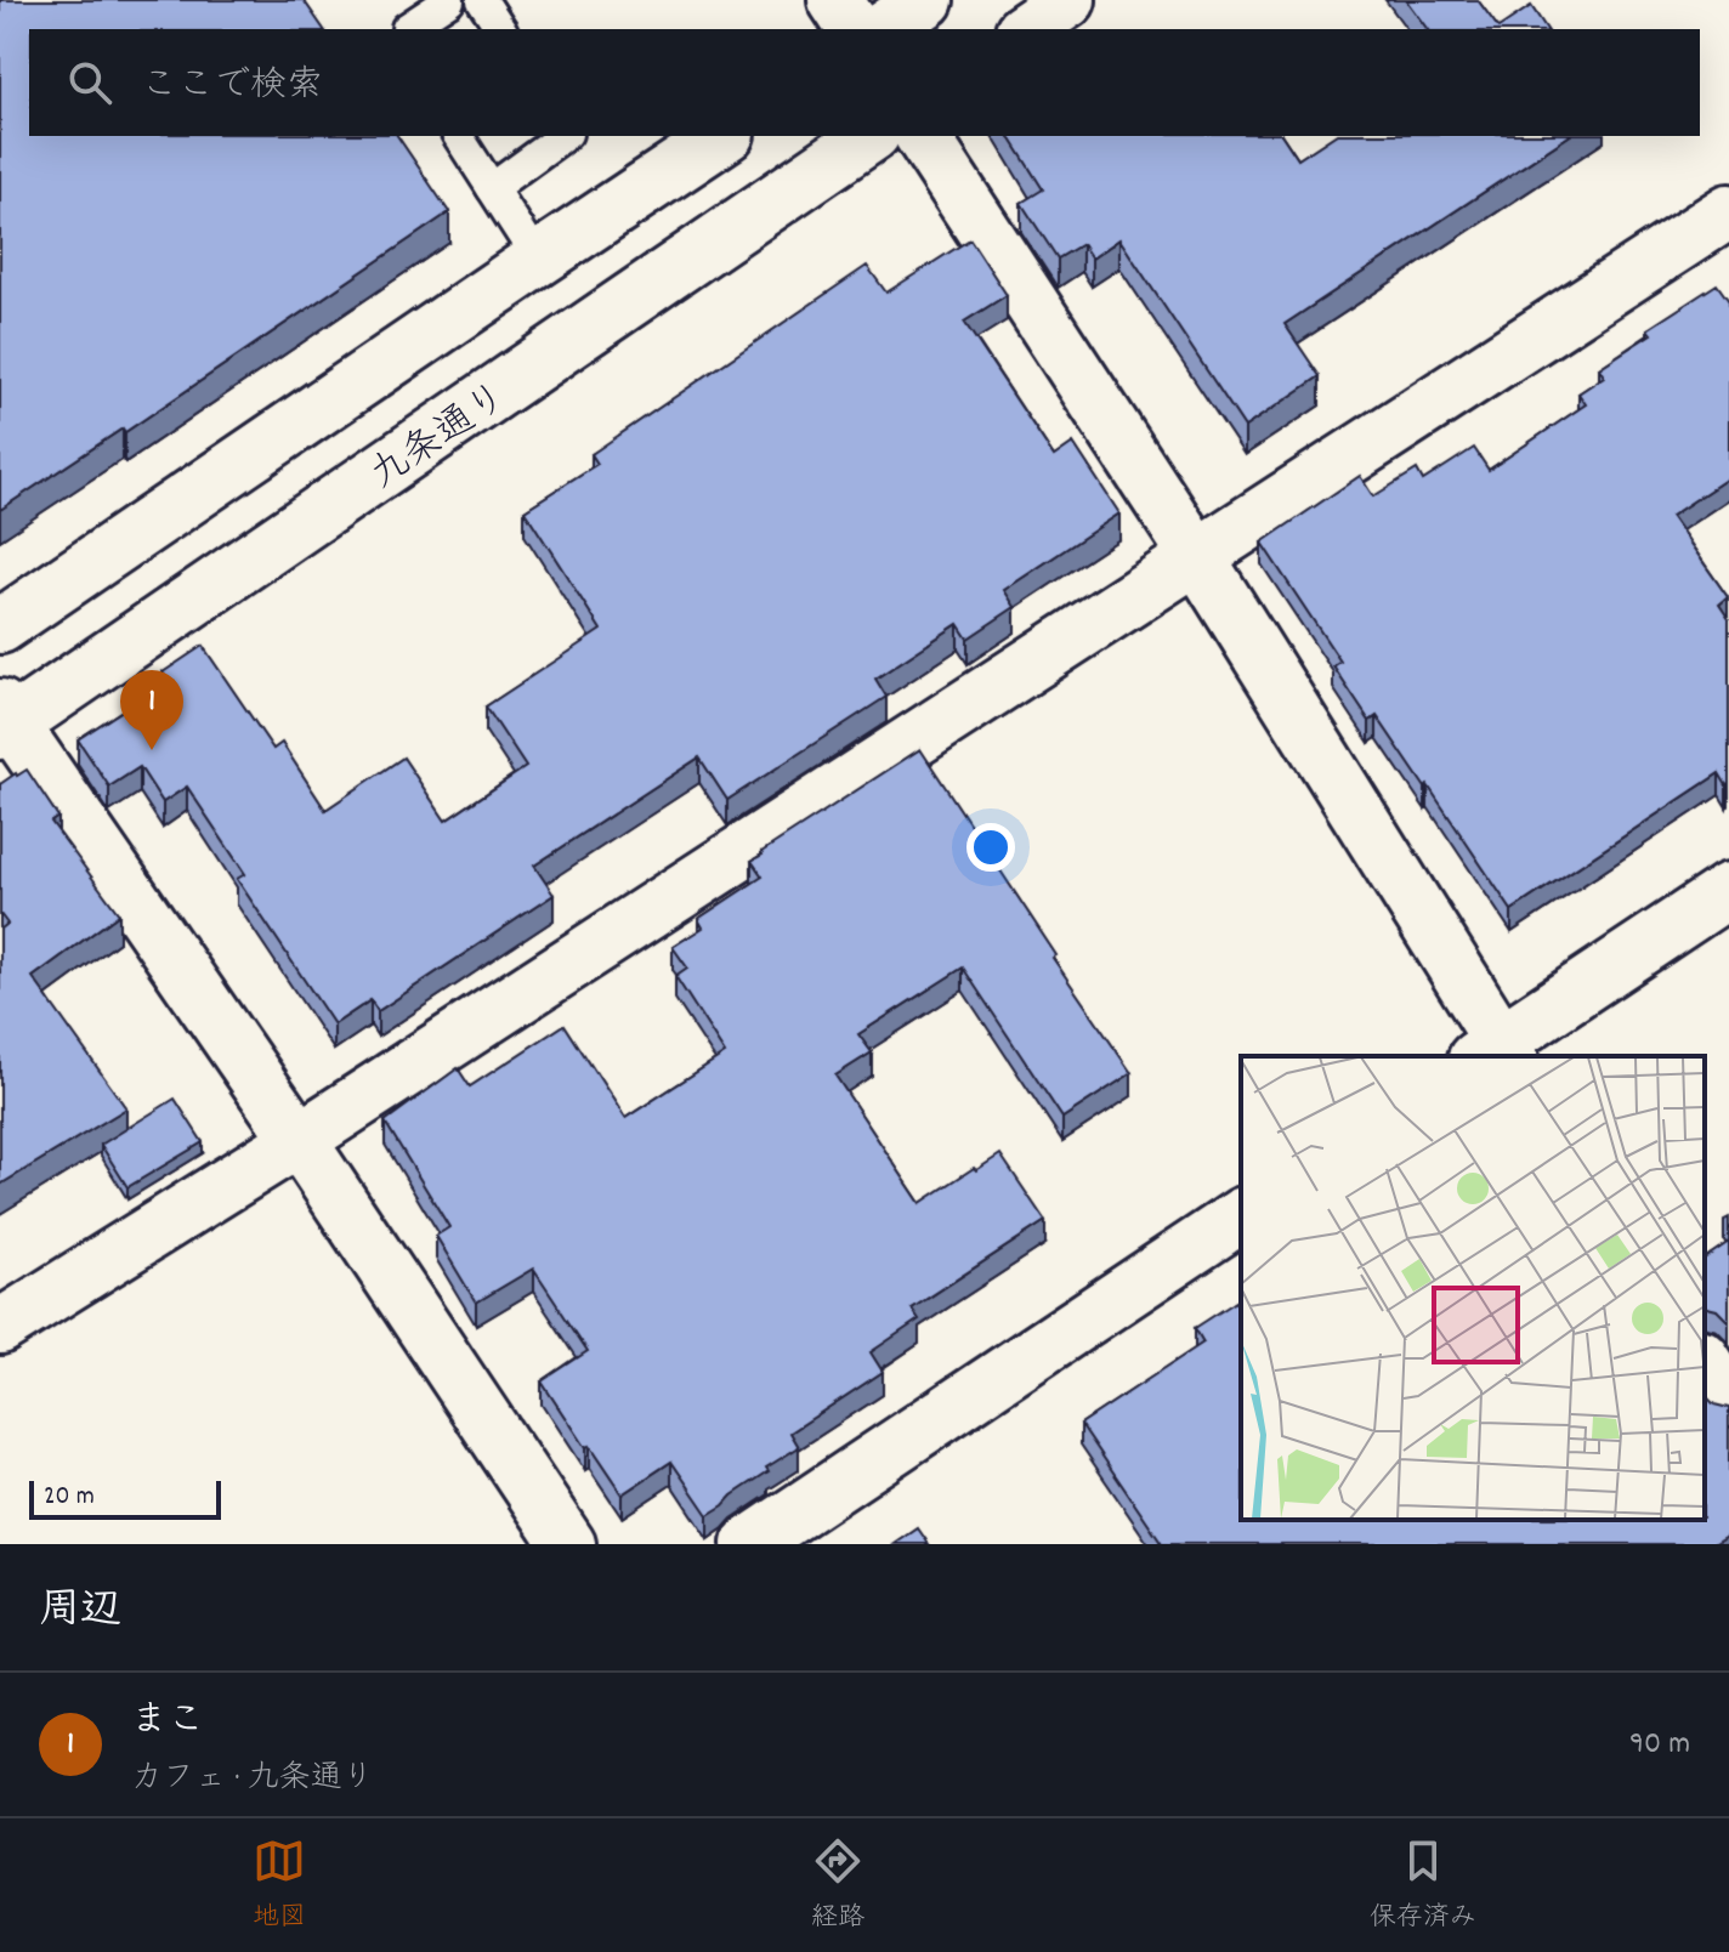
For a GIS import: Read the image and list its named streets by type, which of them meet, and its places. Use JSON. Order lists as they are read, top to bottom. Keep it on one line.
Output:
{"streets":{"main road":["九条通り"]},"scale_bar":"20 m","page":{"search":"ここで検索","pins":"1","scale":"20 m","heading":"周辺","list":[{"mark":"1","name":"まこ","note":"カフェ · 九条通り","value":"90 m"}],"nav":["地図","経路","保存済み"]}}
